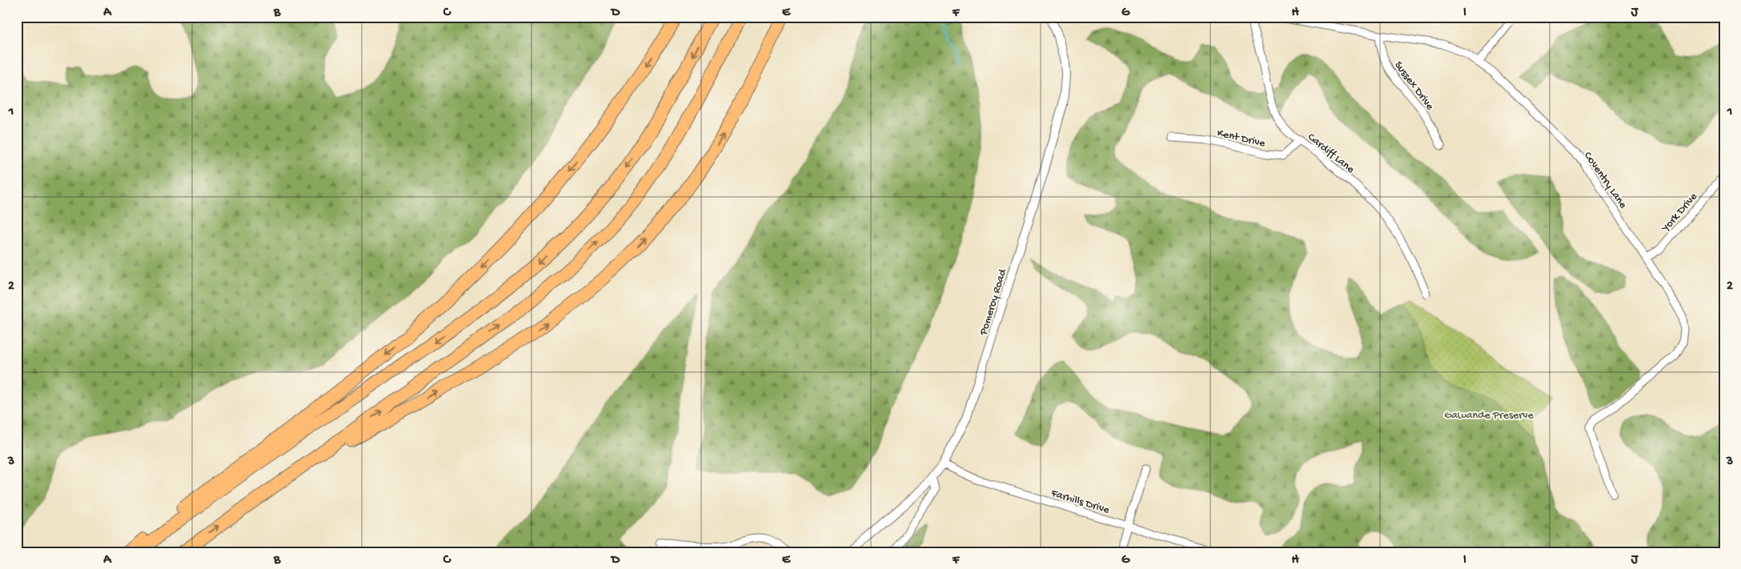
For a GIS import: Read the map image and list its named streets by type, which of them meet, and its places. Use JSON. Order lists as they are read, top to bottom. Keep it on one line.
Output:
{"streets":{"street":["Sussex Drive","Kent Drive","Cardiff Lane","Coventry Lane","York Drive","Pomeroy Road","Farhills Drive"]},"crossings":[["Sussex Drive","Coventry Lane"],["Kent Drive","Cardiff Lane"],["Coventry Lane","York Drive"],["Pomeroy Road","Farhills Drive"]],"parks":["Gawande Preserve"],"grid":{"columns":["A","B","C","D","E","F","G","H","I","J"],"rows":["1","2","3"]}}
